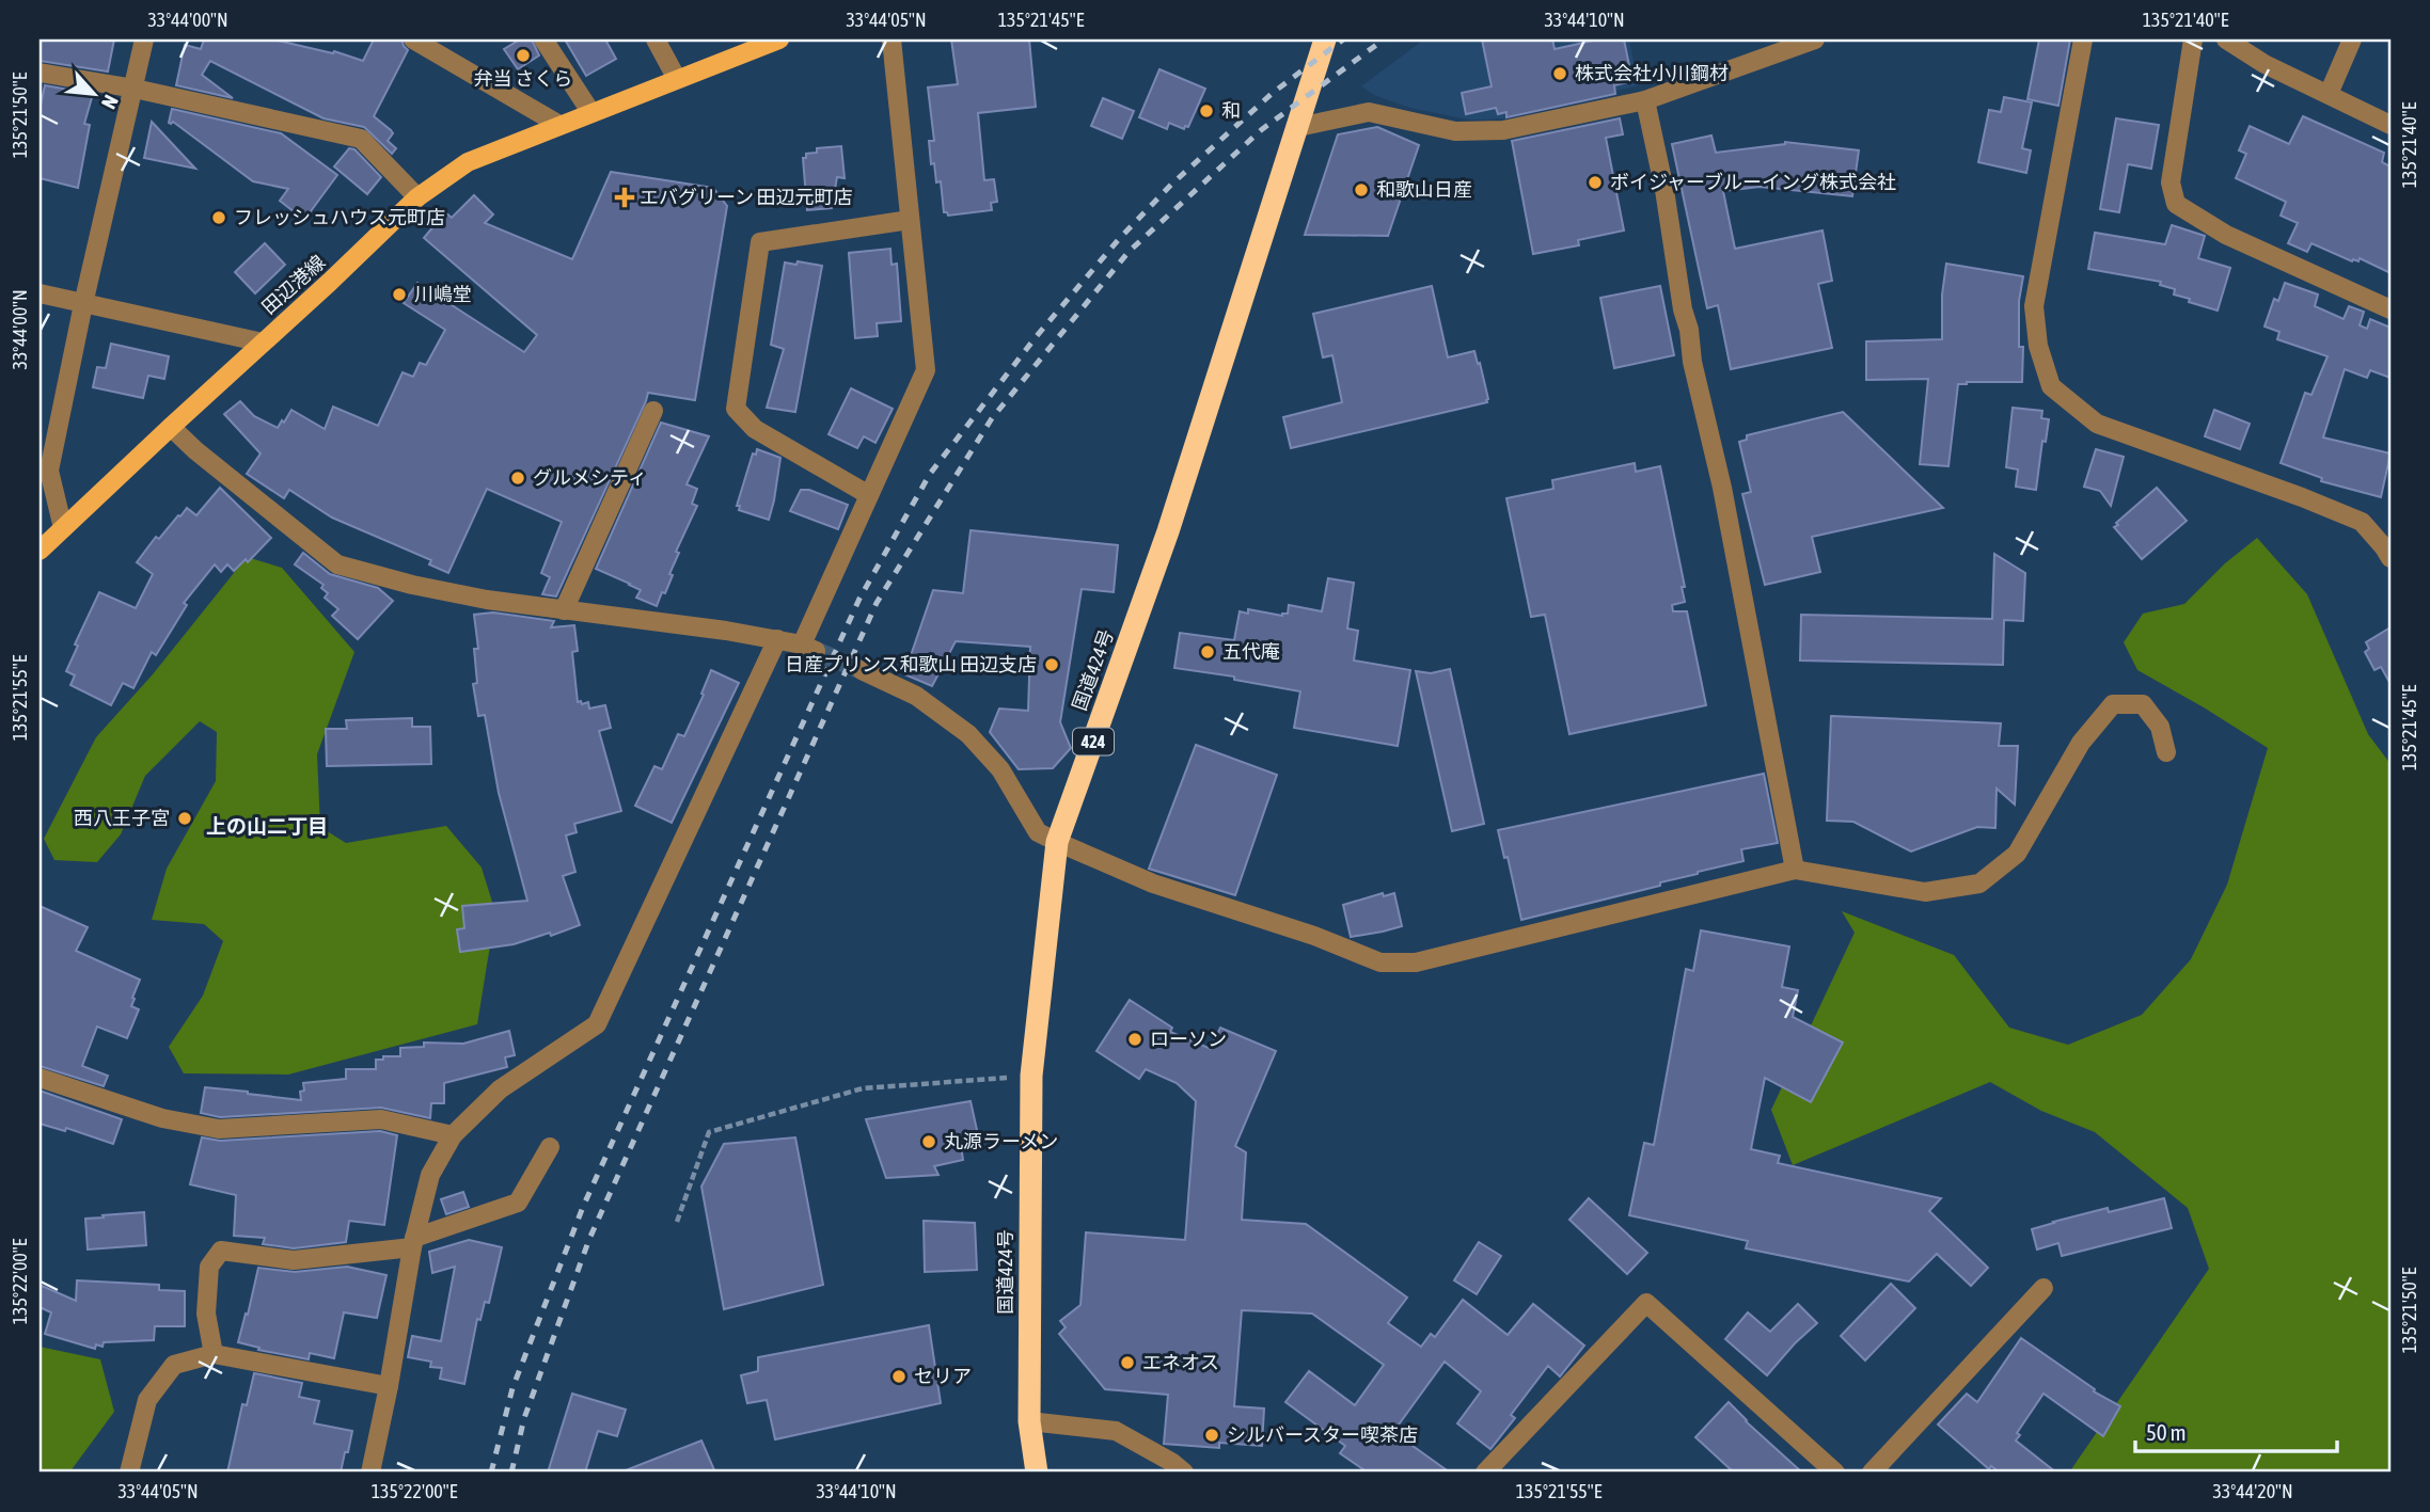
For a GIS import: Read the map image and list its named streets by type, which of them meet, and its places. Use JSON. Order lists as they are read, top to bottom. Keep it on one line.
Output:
{"streets":{"highway":["国道424号","424"],"main road":["田辺港線"]},"districts":["上の山二丁目"],"places":{"other":["弁当 さくら","株式会社小川鋼材","和","ボイジャーブルーイング株式会社","和歌山日産","フレッシュハウス元町店","川嶋堂","グルメシティ","五代庵","日産プリンス和歌山 田辺支店","西八王子宮","ローソン","丸源ラーメン","エネオス","セリア","シルバースター喫茶店"],"health":["エバグリーン 田辺元町店"]},"scale_bar":"50 m","north":"bottom right","coordinates":["33°44'00\"N","33°44'05\"N","135°21'45\"E","33°44'10\"N","135°21'40\"E","135°21'50\"E","135°21'55\"E","135°22'00\"E","33°44'20\"N"]}
